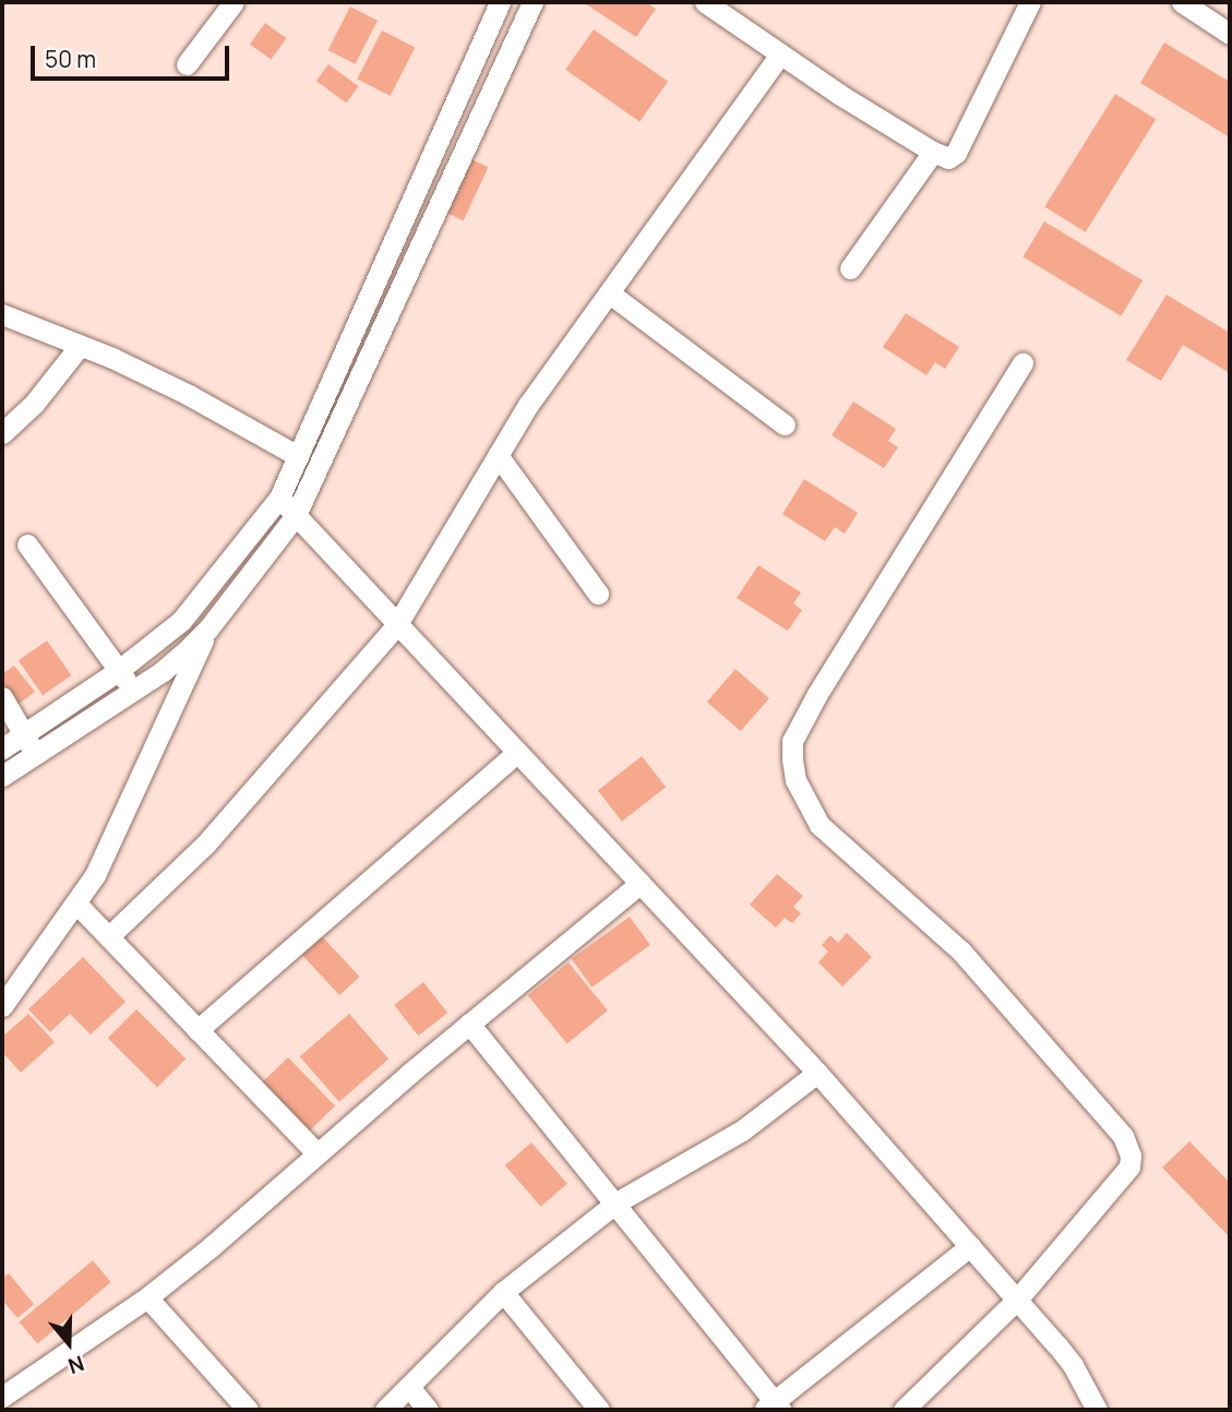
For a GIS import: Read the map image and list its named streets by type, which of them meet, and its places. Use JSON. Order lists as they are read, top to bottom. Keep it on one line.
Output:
{"scale_bar":"50 m","north":"bottom"}
